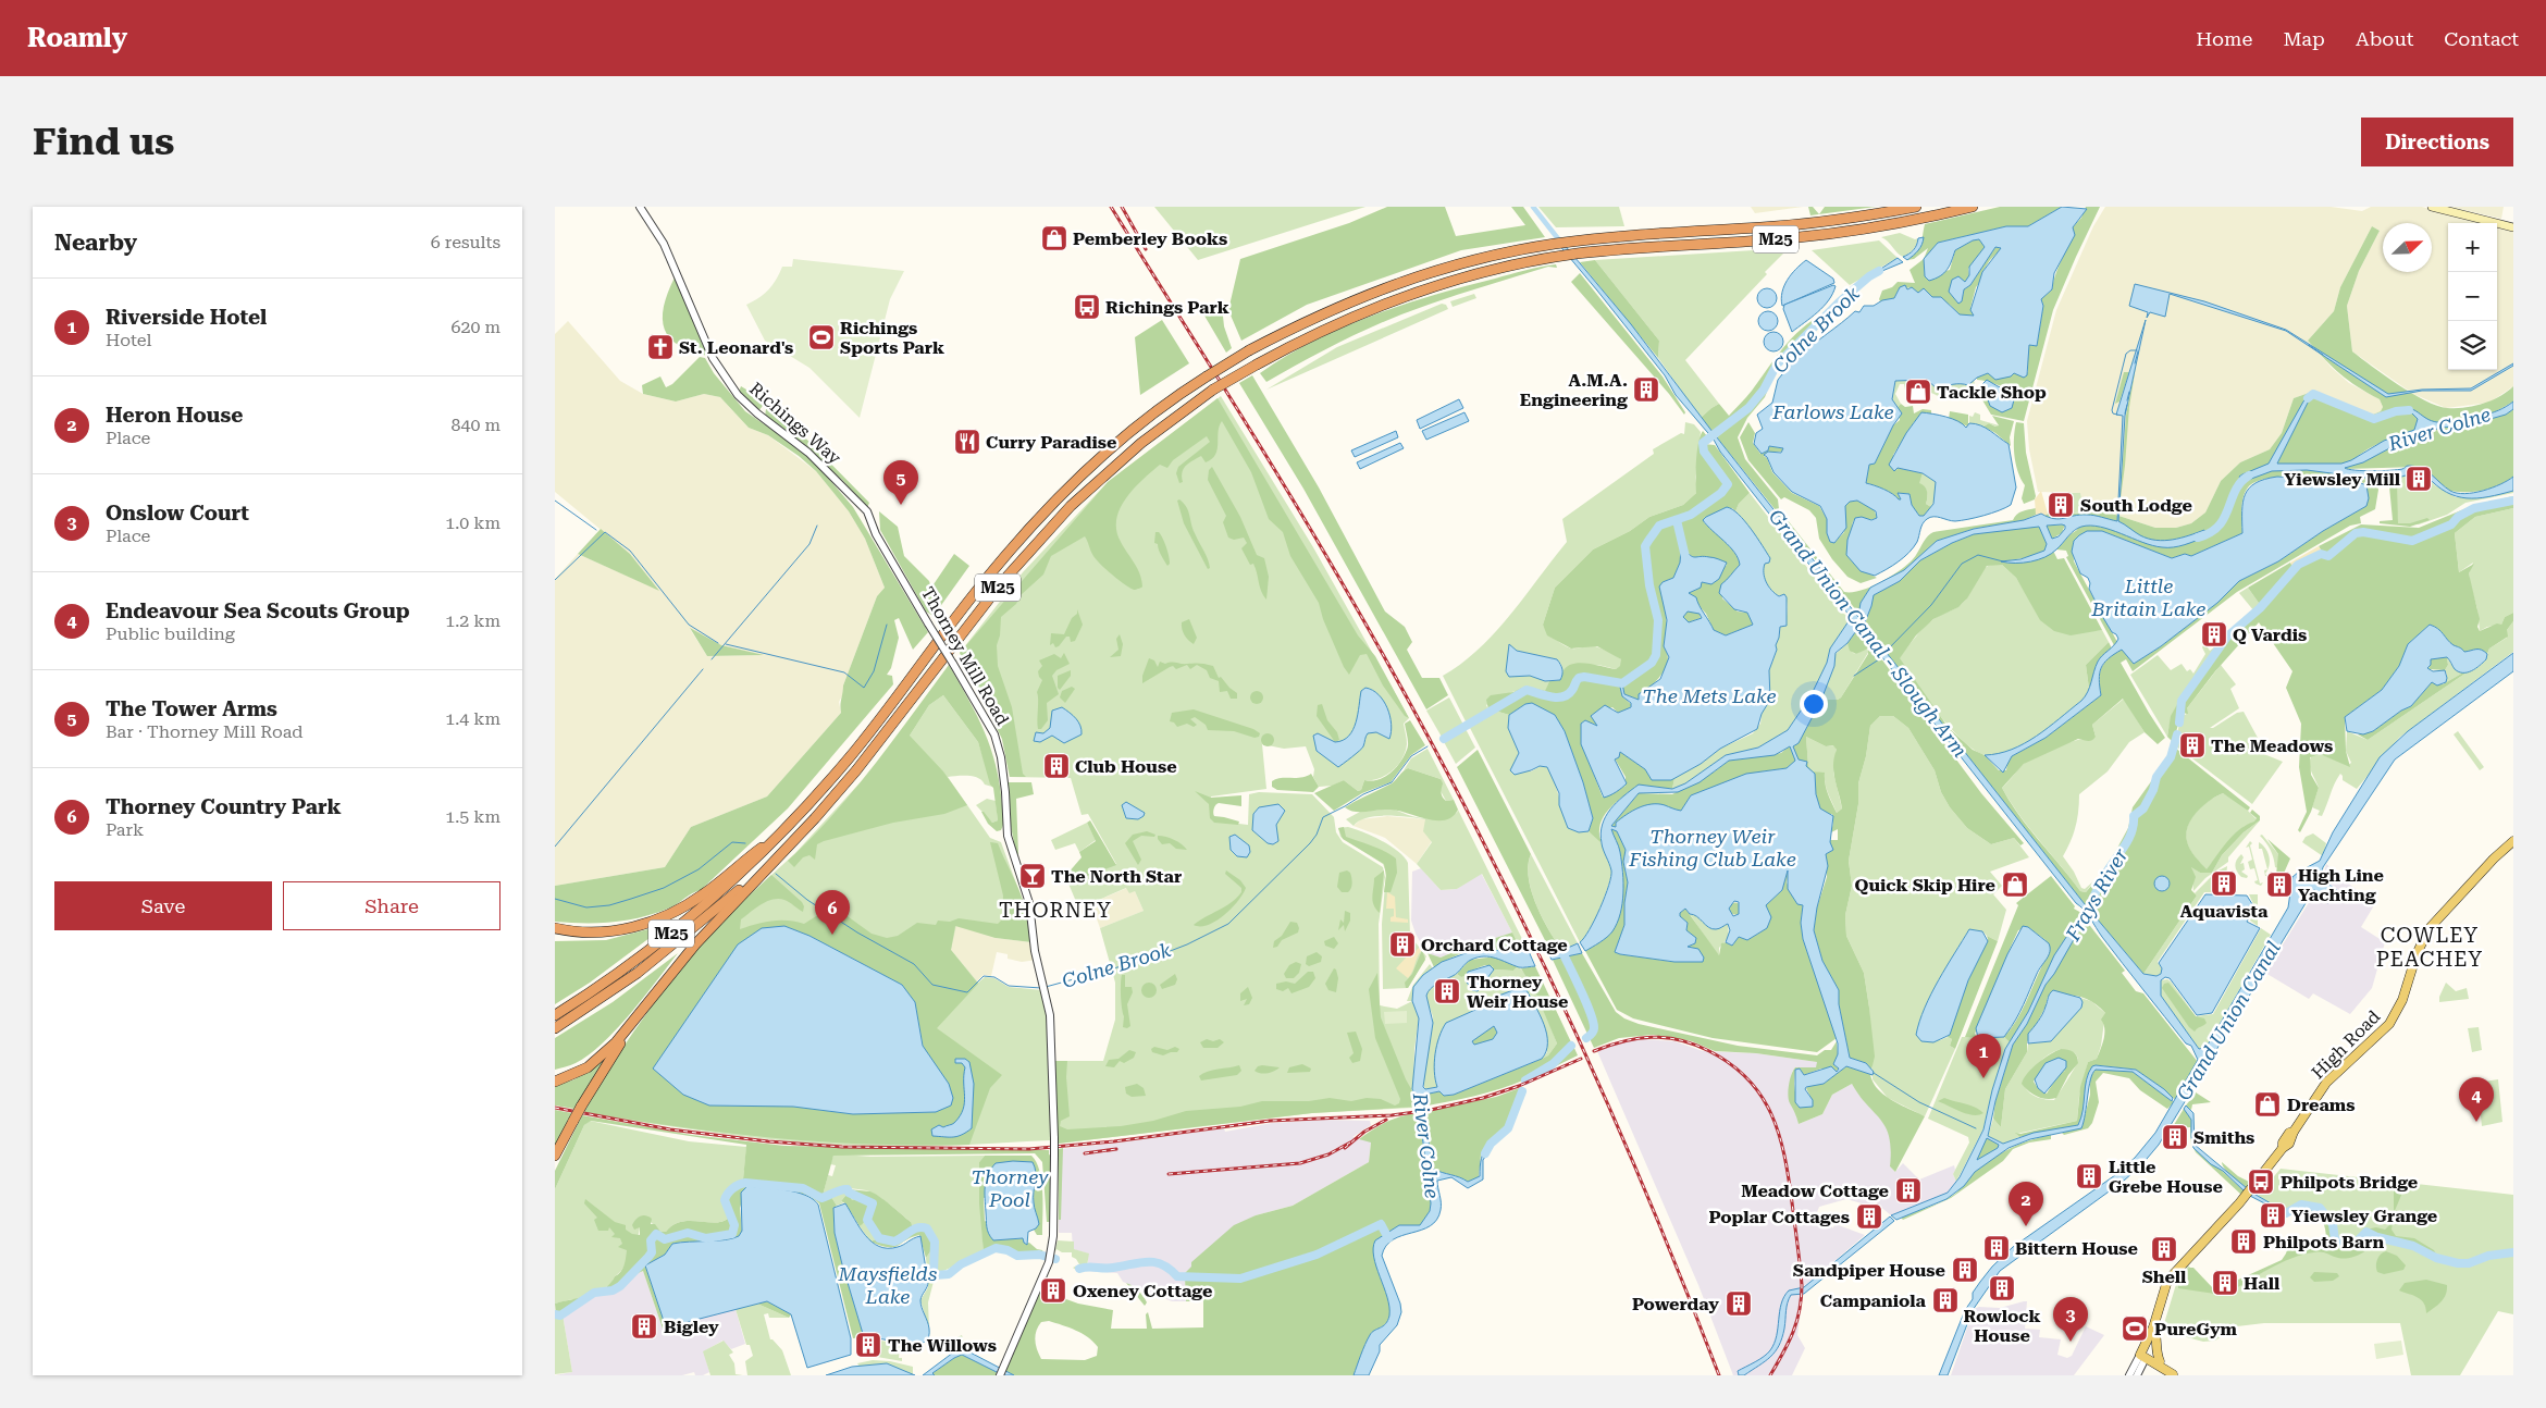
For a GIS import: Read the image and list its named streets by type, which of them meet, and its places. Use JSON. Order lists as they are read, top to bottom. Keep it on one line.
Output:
{"streets":{"highway":["M25"],"main road":["High Road"],"street":["Richings Way","Thorney Mill Road"]},"crossings":[["Richings Way","Thorney Mill Road"]],"districts":["THORNEY","COWLEY PEACHEY"],"water":["Colne Brook","Farlows Lake","River Colne","Little Britain Lake","Grand Union Canal - Slough Arm","The Mets Lake","Thorney Weir Fishing Club Lake","Frays River","Grand Union Canal","Thorney Pool","Maysfields Lake"],"places":{"shop":["Pemberley Books","Tackle Shop","Quick Skip Hire","Dreams"],"bus stop":["Richings Park","Philpots Bridge"],"sports":["Richings Sports Park","PureGym"],"church":["St. Leonard's"],"building":["A.M.A. Engineering","Yiewsley Mill","South Lodge","Q Vardis","The Meadows","Club House","Aquavista","High Line Yachting","Orchard Cottage","Thorney Weir House","Smiths","Little Grebe House","Meadow Cottage","Yiewsley Grange","Poplar Cottages","Philpots Barn","Bittern House","Shell","Sandpiper House","Hall","Rowlock House","Oxeney Cottage","Campaniola","Powerday","Bigley","The Willows"],"restaurant":["Curry Paradise"],"bar":["The North Star"]},"north":"top right","page":{"header":"Roamly","nav":["Home","Map","About","Contact"],"buttons":["Directions",["Save","Share"]],"title":"Find us","heading":["Nearby","6 results"],"map_buttons":["+","−"],"list":[{"mark":"1","name":"Riverside Hotel","note":"Hotel","value":"620 m"},{"mark":"2","name":"Heron House","note":"Place","value":"840 m"},{"mark":"3","name":"Onslow Court","note":"Place","value":"1.0 km"},{"mark":"4","name":"Endeavour Sea Scouts Group","note":"Public building","value":"1.2 km"},{"mark":"5","name":"The Tower Arms","note":"Bar · Thorney Mill Road","value":"1.4 km"},{"mark":"6","name":"Thorney Country Park","note":"Park","value":"1.5 km"}],"pins":["5","6","1","4","2","3"]}}
